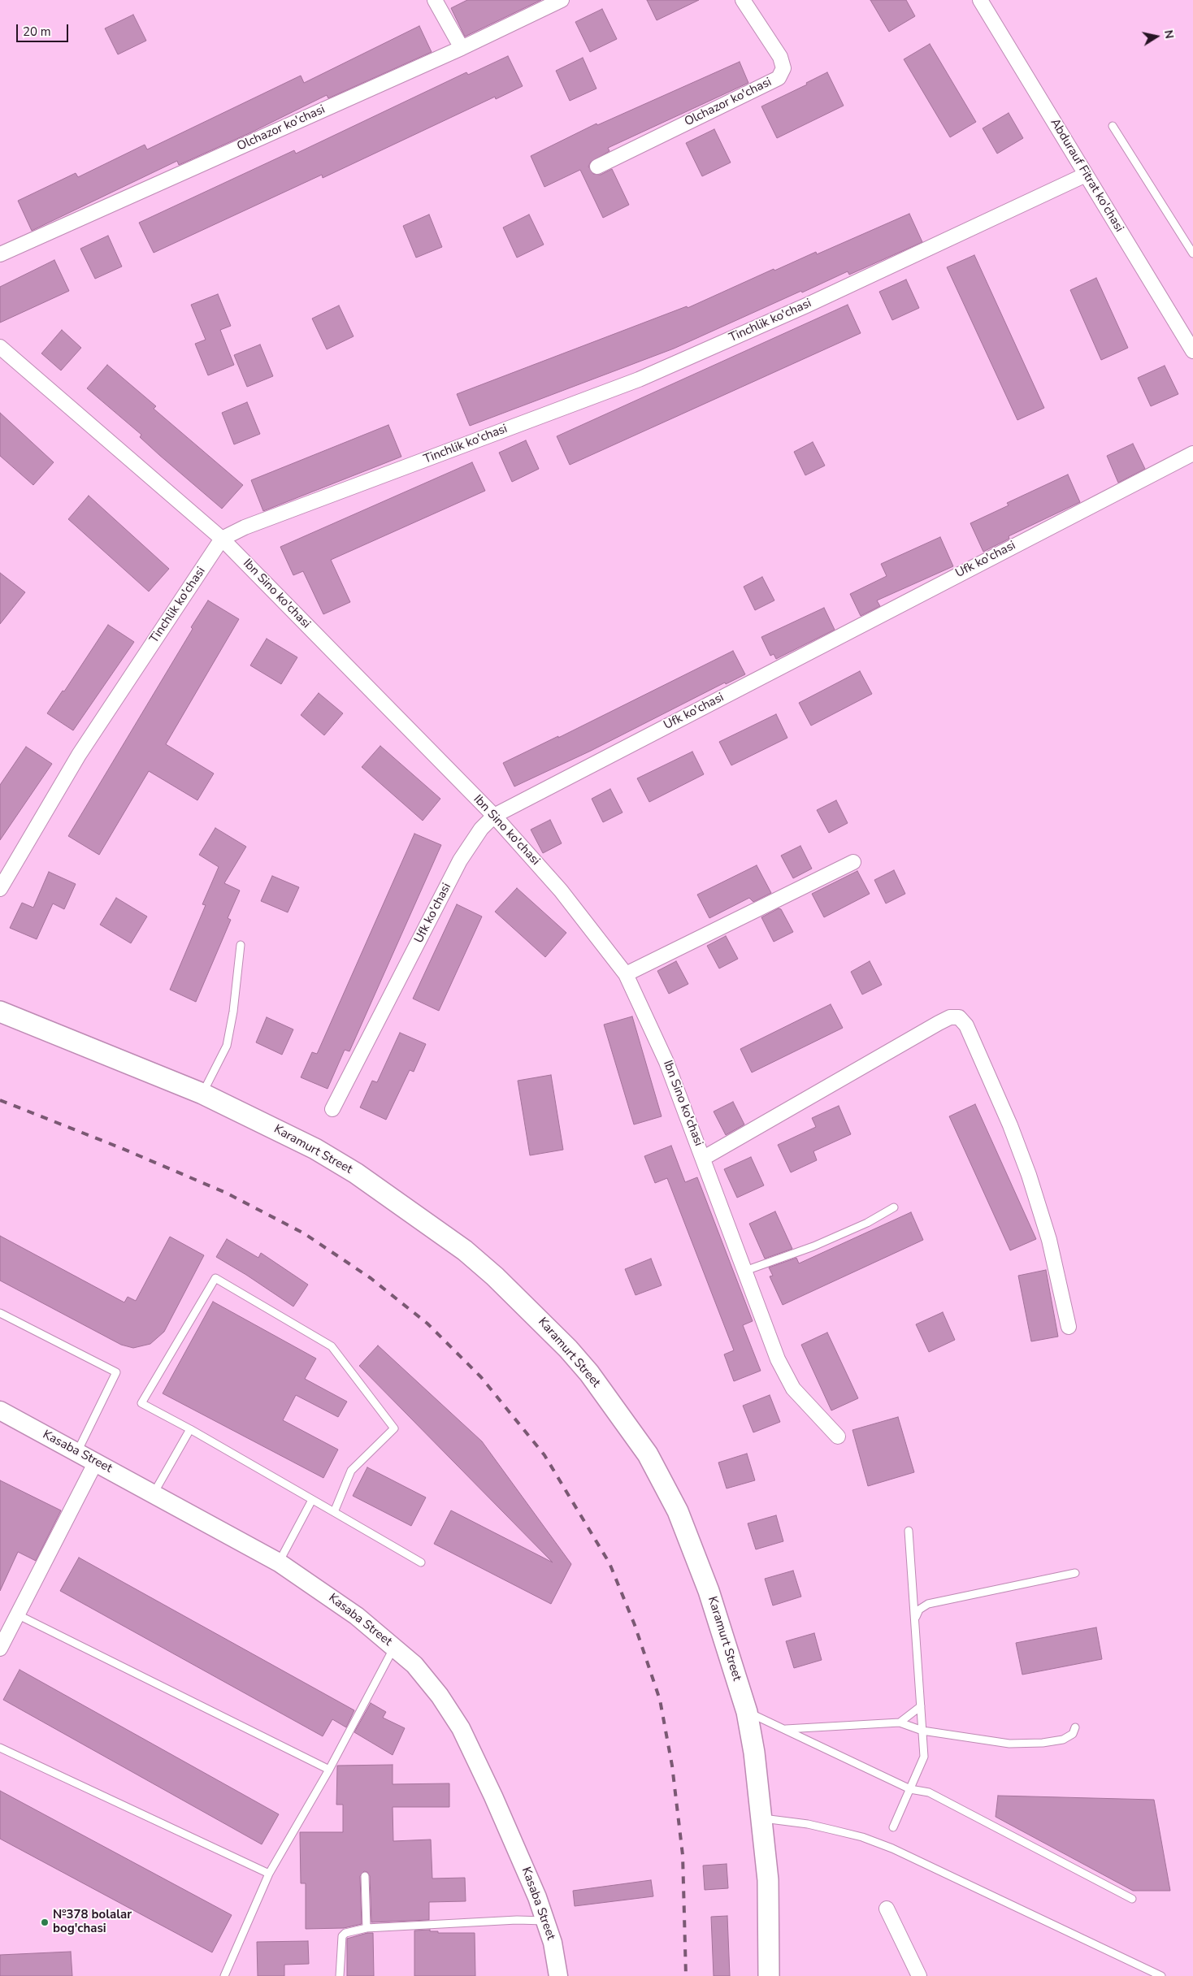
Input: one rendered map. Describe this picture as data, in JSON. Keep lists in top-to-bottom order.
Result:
{
  "streets": {
    "main road": ["Karamurt Street"],
    "street": [
      "Olchazor ko'chasi",
      "Abdurauf Fitrat ko'chasi",
      "Tinchlik ko'chasi",
      "Ufk ko'chasi",
      "Ibn Sino ko'chasi",
      "Kasaba Street"
    ]
  },
  "crossings": [
    ["Abdurauf Fitrat ko'chasi", "Tinchlik ko'chasi"],
    ["Tinchlik ko'chasi", "Ibn Sino ko'chasi"],
    ["Ufk ko'chasi", "Ibn Sino ko'chasi"]
  ],
  "places": ["№378 bolalar bog'chasi"],
  "scale_bar": "20 m",
  "north": "right"
}
